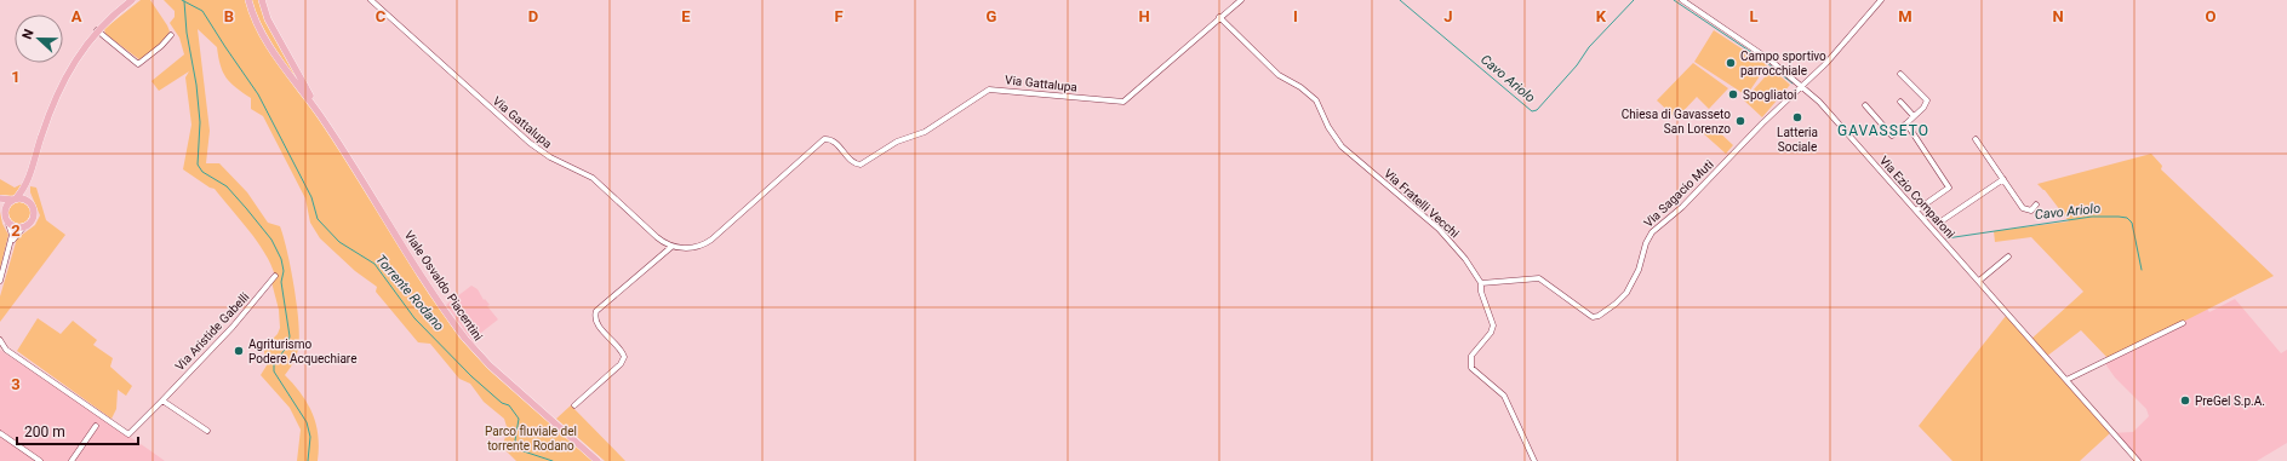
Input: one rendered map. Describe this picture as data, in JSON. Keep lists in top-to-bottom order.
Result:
{
  "streets": {
    "main road": ["Viale Osvaldo Piacentini"],
    "street": [
      "Via Gattalupa",
      "Via Sagacio Muti",
      "Via Ezio Comparoni",
      "Via Fratelli Vecchi",
      "Via Aristide Gabelli"
    ]
  },
  "crossings": [
    ["Via Gattalupa", "Via Fratelli Vecchi"],
    ["Via Sagacio Muti", "Via Ezio Comparoni"],
    ["Via Sagacio Muti", "Via Fratelli Vecchi"]
  ],
  "districts": ["GAVASSETO"],
  "water": ["Cavo Ariolo", "Torrente Rodano"],
  "parks": ["Parco fluviale del torrente Rodano"],
  "places": [
    "Campo sportivo parrocchiale",
    "Spogliatoi",
    "Latteria Sociale",
    "Chiesa di Gavasseto San Lorenzo",
    "Agriturismo Podere Acquechiare",
    "PreGel S.p.A."
  ],
  "scale_bar": "200 m",
  "north": "left",
  "grid": {
    "columns": [
      "A",
      "B",
      "C",
      "D",
      "E",
      "F",
      "G",
      "H",
      "I",
      "J",
      "K",
      "L",
      "M",
      "N",
      "O"
    ],
    "rows": ["1", "2", "3"]
  }
}
